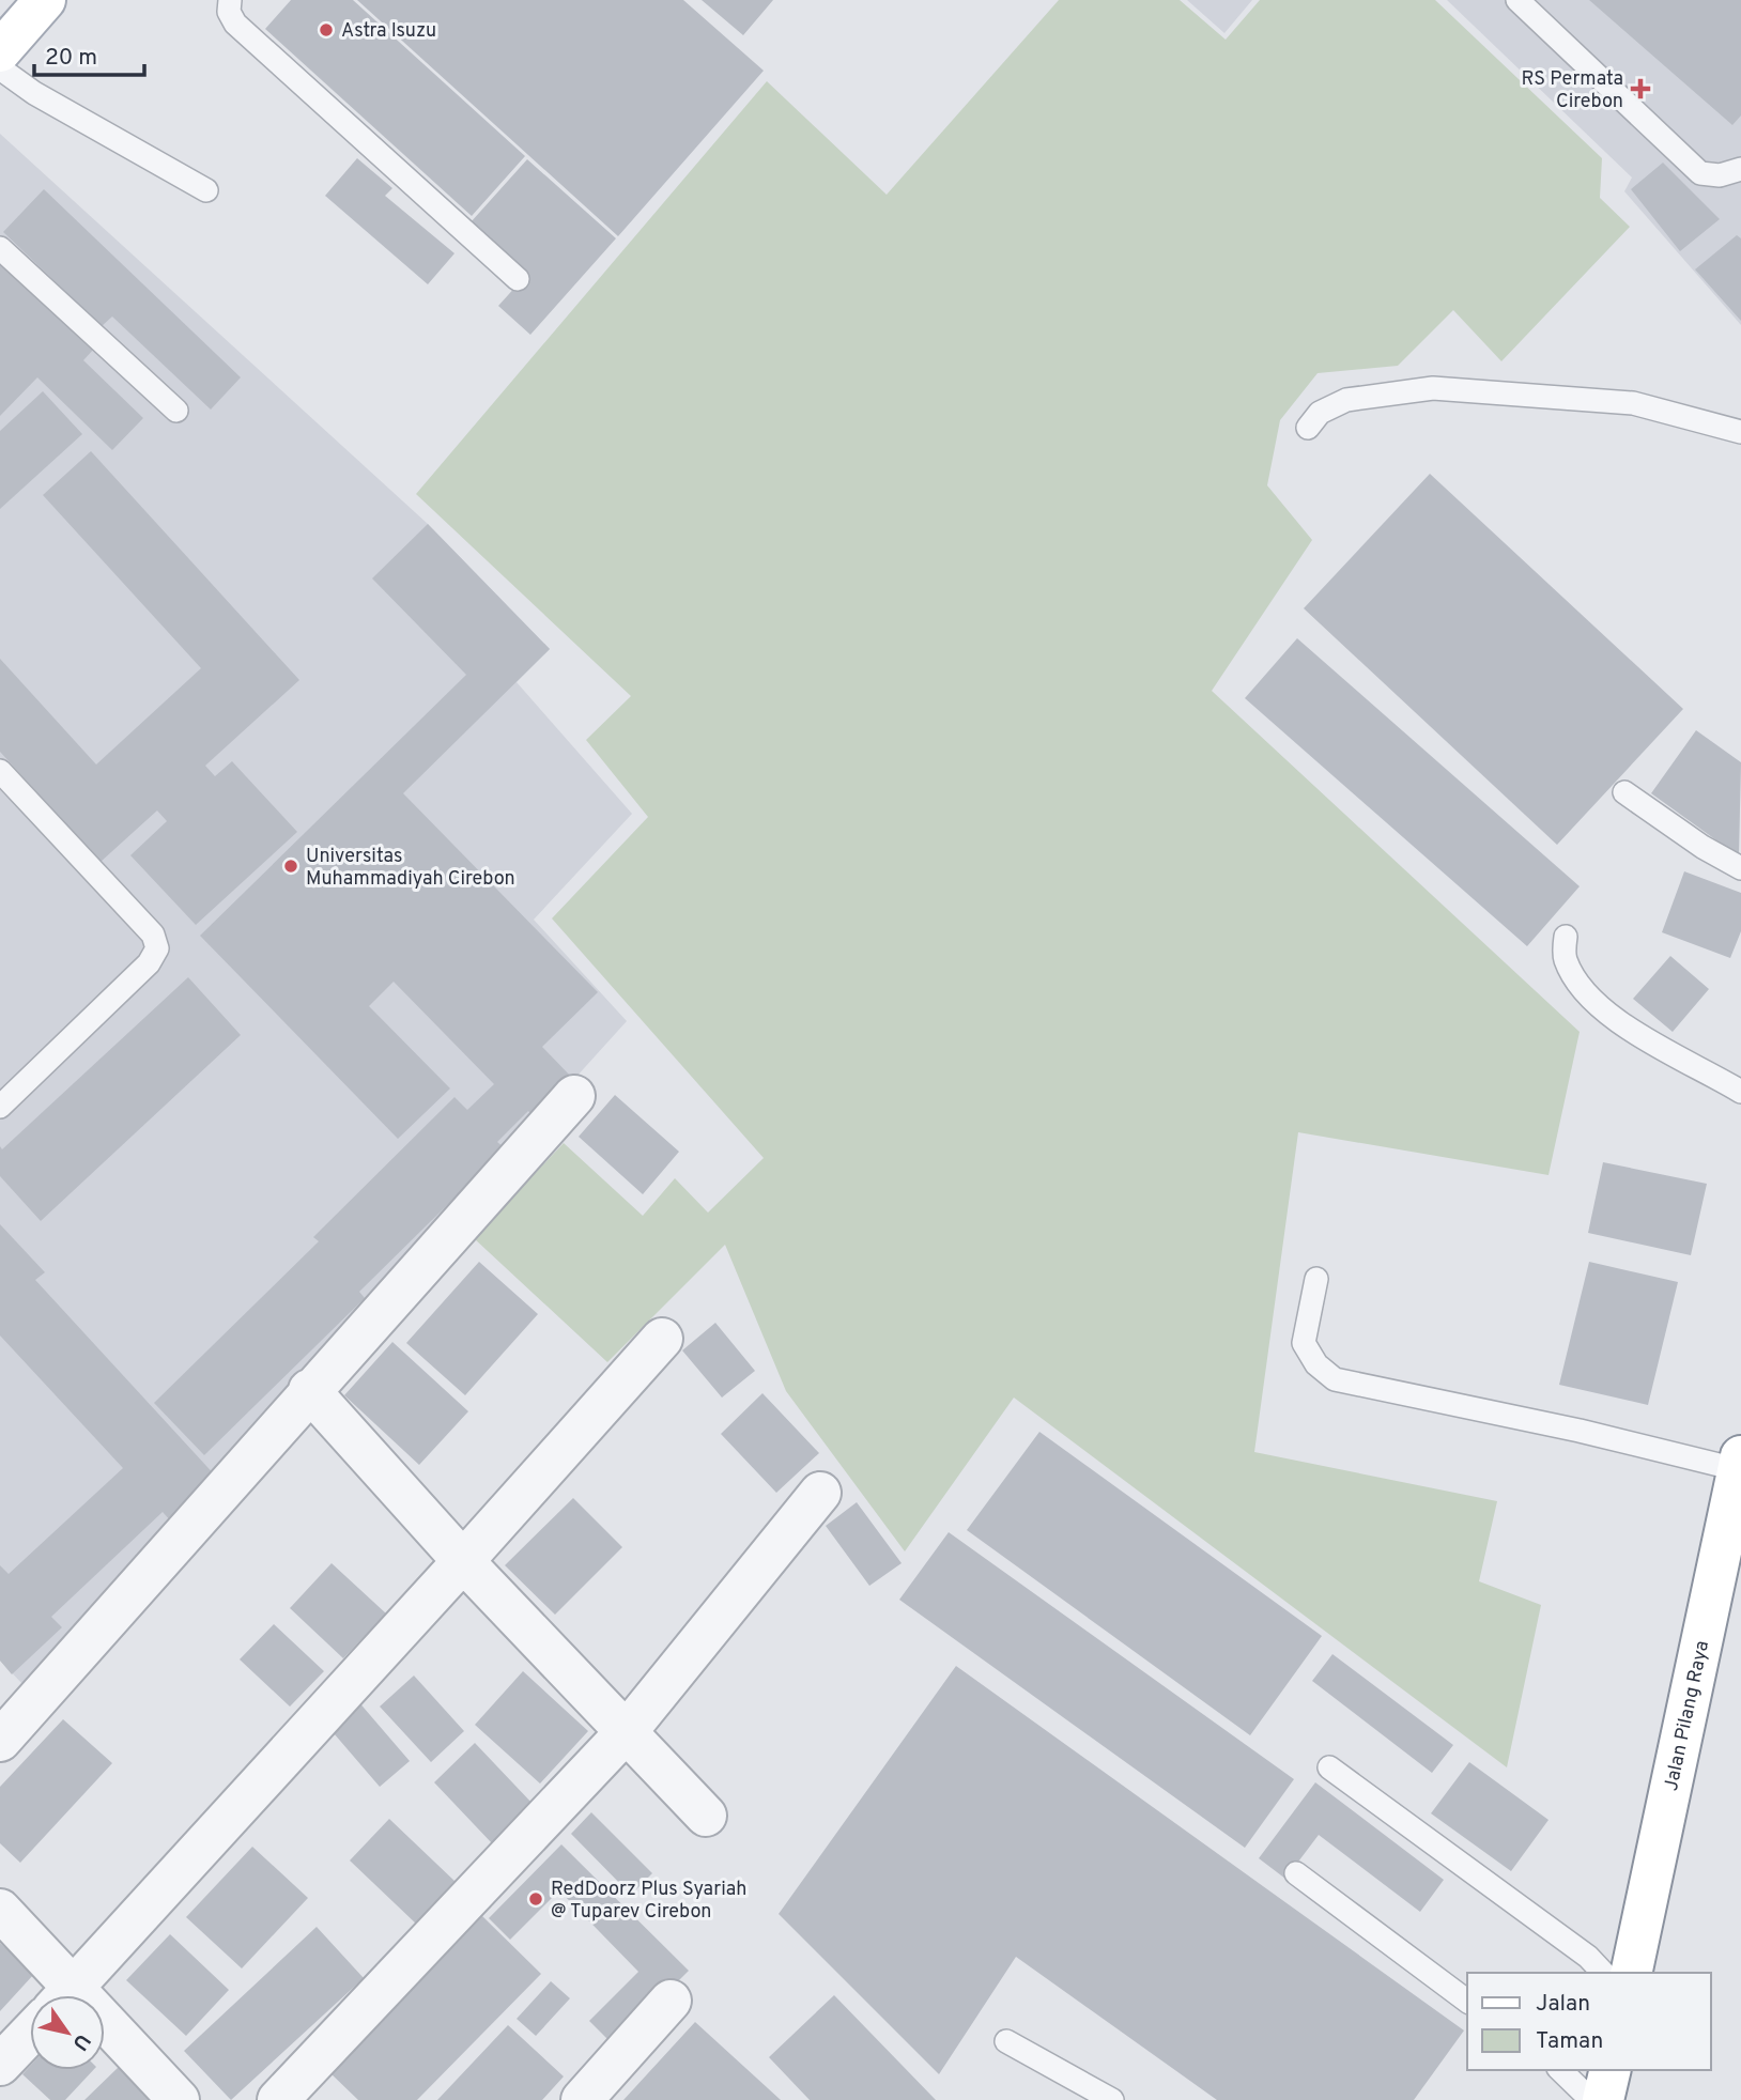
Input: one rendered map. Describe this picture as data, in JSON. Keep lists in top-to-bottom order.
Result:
{
  "streets": {
    "main road": ["Jalan Pilang Raya"]
  },
  "places": {
    "other": ["Astra Isuzu", "Universitas Muhammadiyah Cirebon", "RedDoorz Plus Syariah @ Tuparev Cirebon"],
    "health": ["RS Permata Cirebon"]
  },
  "legend": ["Jalan", "Taman"],
  "scale_bar": "20 m",
  "north": "bottom right"
}
